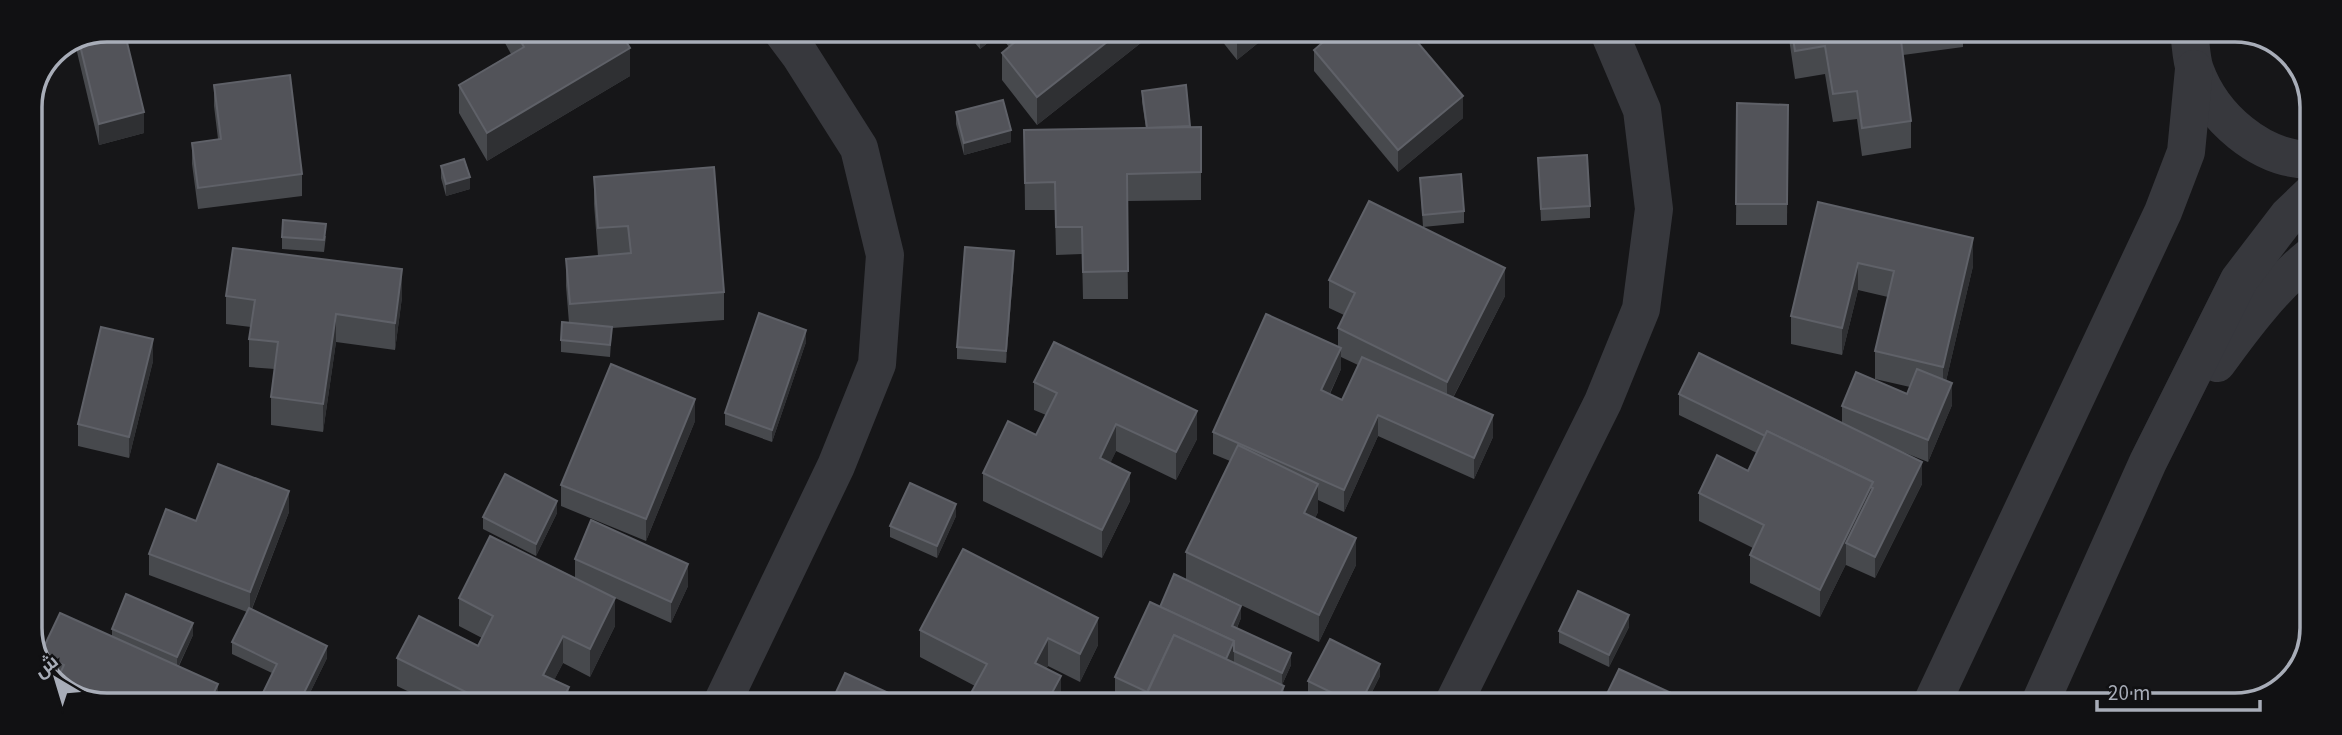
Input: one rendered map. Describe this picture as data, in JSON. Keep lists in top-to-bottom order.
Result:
{
  "scale_bar": "20 m",
  "north": "top left"
}
